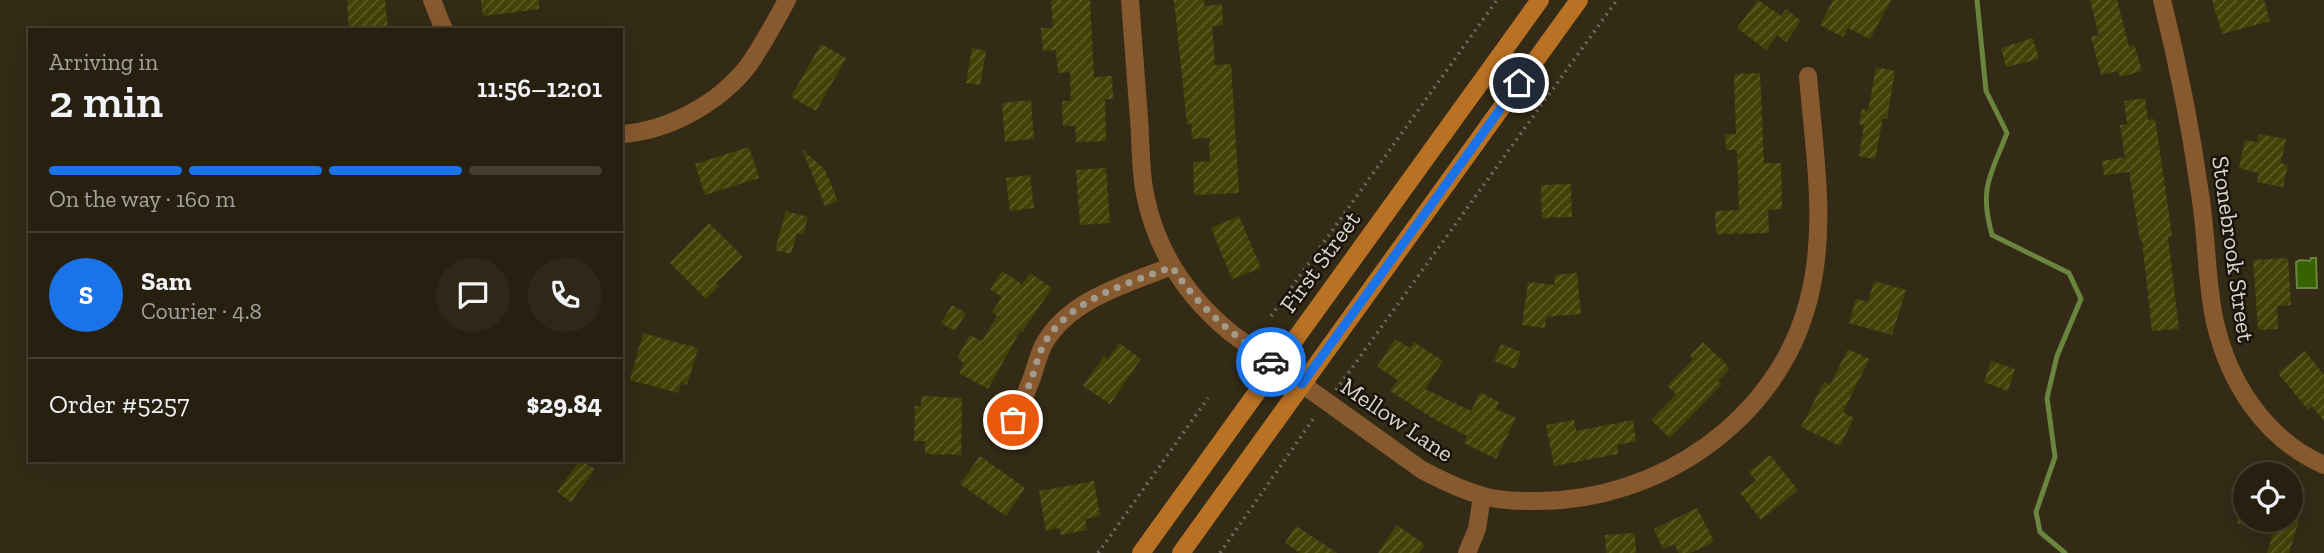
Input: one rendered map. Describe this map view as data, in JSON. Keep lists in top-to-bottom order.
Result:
{
  "streets": {
    "main road": ["First Street"],
    "street": ["Stonebrook Street", "Mellow Lane"]
  },
  "crossings": [
    ["First Street", "Mellow Lane"]
  ],
  "page": {
    "heading": ["2 min", "Arriving in", "11:56–12:01"],
    "panel": [
      "Sam",
      "Courier · 4.8",
      "Order #5257",
      "$29.84"
    ],
    "bar": "On the way · 160 m",
    "round": "S"
  }
}
